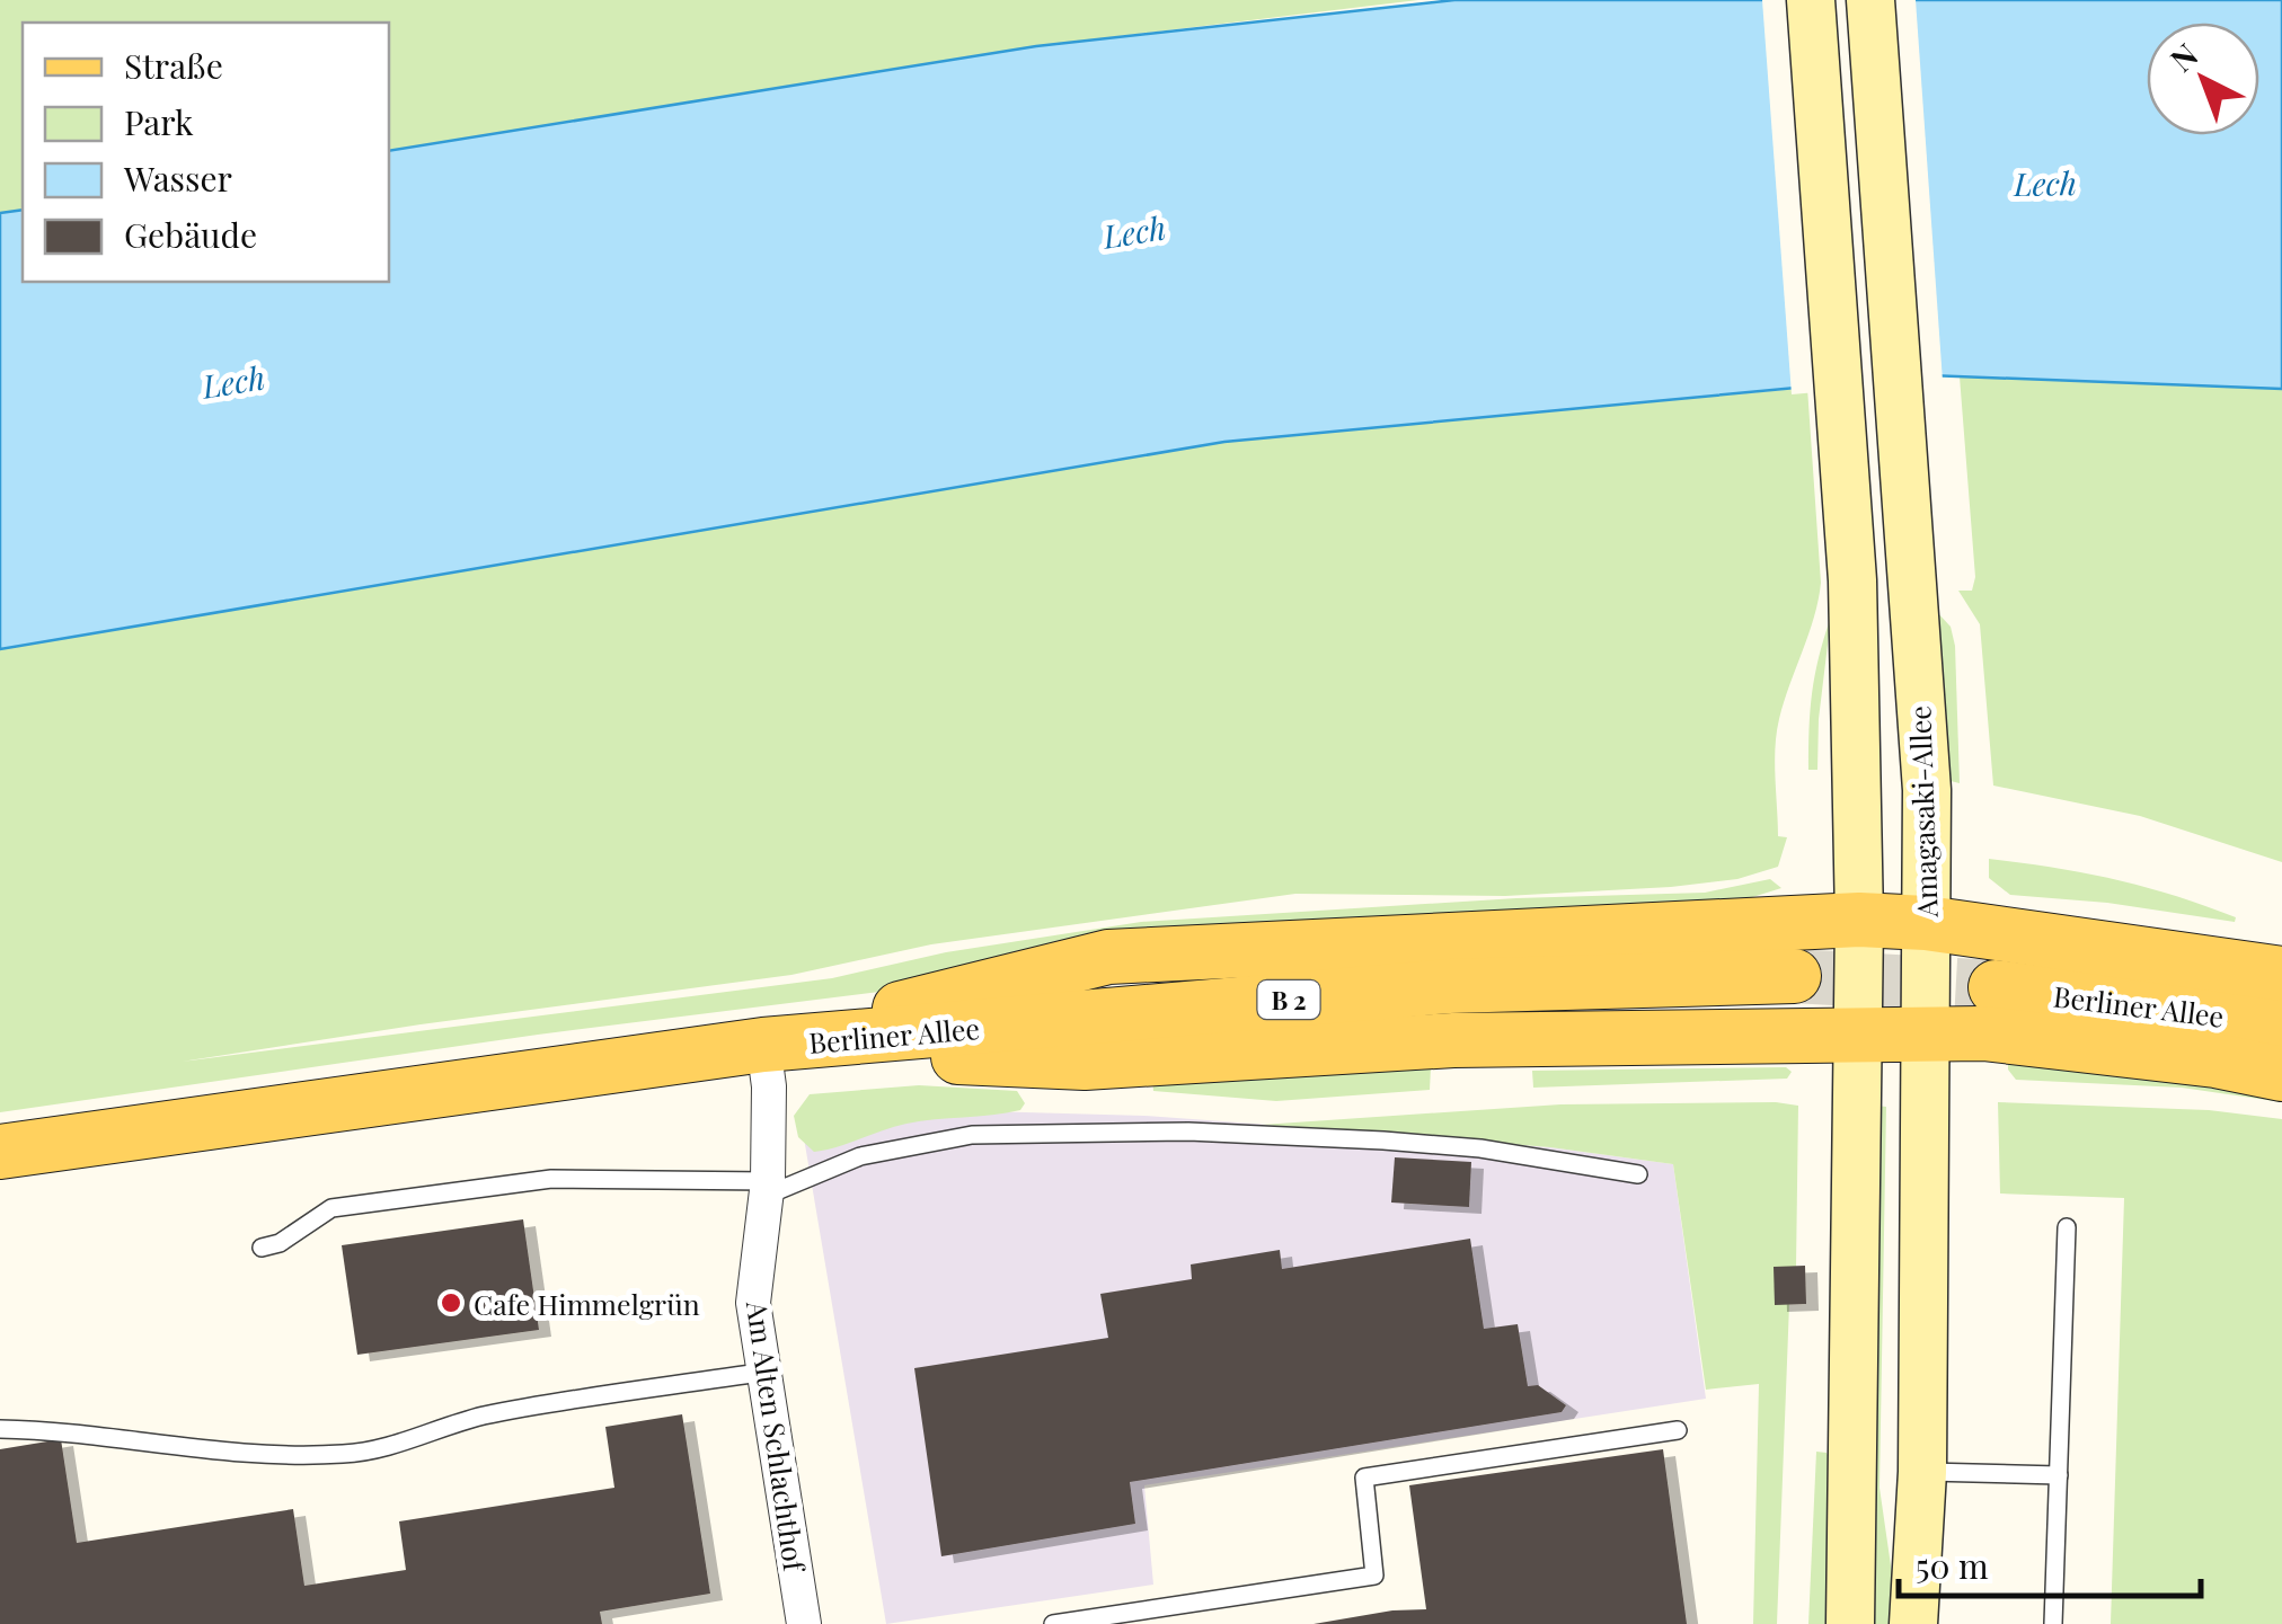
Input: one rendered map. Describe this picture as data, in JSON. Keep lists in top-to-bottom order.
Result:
{
  "streets": {
    "main road": ["Amagasaki-Allee", "B 2", "Berliner Allee"],
    "street": ["Am Alten Schlachthof"]
  },
  "crossings": [
    ["Berliner Allee", "Am Alten Schlachthof"]
  ],
  "water": ["Lech"],
  "places": ["Cafe Himmelgrün"],
  "legend": [
    "Straße",
    "Park",
    "Wasser",
    "Gebäude"
  ],
  "scale_bar": "50 m",
  "north": "top left"
}
